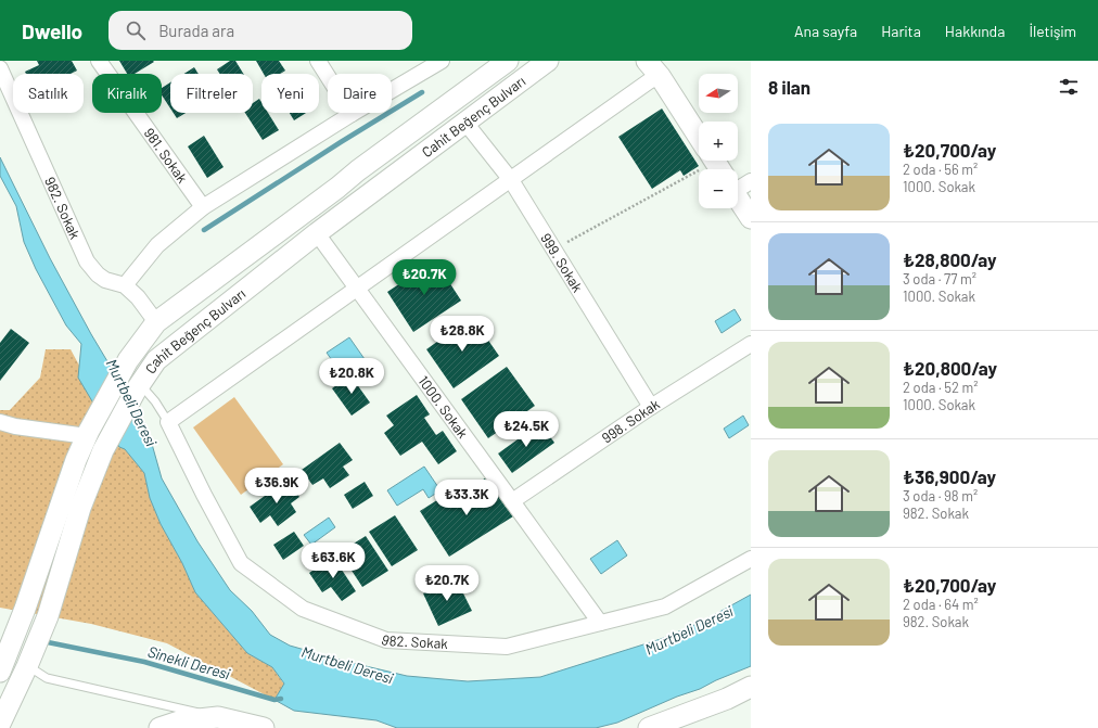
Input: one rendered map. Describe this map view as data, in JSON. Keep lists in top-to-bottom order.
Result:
{
  "streets": {
    "main road": ["Cahit Beğenç Bulvarı"],
    "street": [
      "981. Sokak",
      "982. Sokak",
      "999. Sokak",
      "1000. Sokak",
      "998. Sokak"
    ]
  },
  "crossings": [
    ["Cahit Beğenç Bulvarı", "982. Sokak"],
    ["Cahit Beğenç Bulvarı", "999. Sokak"],
    ["Cahit Beğenç Bulvarı", "1000. Sokak"],
    ["982. Sokak", "1000. Sokak"],
    ["999. Sokak", "998. Sokak"],
    ["1000. Sokak", "998. Sokak"]
  ],
  "water": ["Murtbeli Deresi", "Sinekli Deresi"],
  "north": "left",
  "page": {
    "header": "Dwello",
    "search": "Burada ara",
    "nav": [
      "Ana sayfa",
      "Harita",
      "Hakkında",
      "İletişim"
    ],
    "heading": "8 ilan",
    "map_buttons": ["+", "−"],
    "chip": [
      "Satılık",
      "Kiralık",
      "Filtreler",
      "Yeni",
      "Daire"
    ],
    "list": [
      {
        "name": "₺20,700/ay",
        "note": "2 oda · 56 m² · 1000. Sokak"
      },
      {
        "name": "₺28,800/ay",
        "note": "3 oda · 77 m² · 1000. Sokak"
      },
      {
        "name": "₺20,800/ay",
        "note": "2 oda · 52 m² · 1000. Sokak"
      },
      {
        "name": "₺36,900/ay",
        "note": "3 oda · 98 m² · 982. Sokak"
      },
      {
        "name": "₺20,700/ay",
        "note": "2 oda · 64 m² · 982. Sokak"
      }
    ],
    "price": [
      "₺20.7K",
      "₺28.8K",
      "₺20.8K",
      "₺24.5K",
      "₺36.9K",
      "₺33.3K",
      "₺63.6K",
      "₺20.7K"
    ]
  }
}
